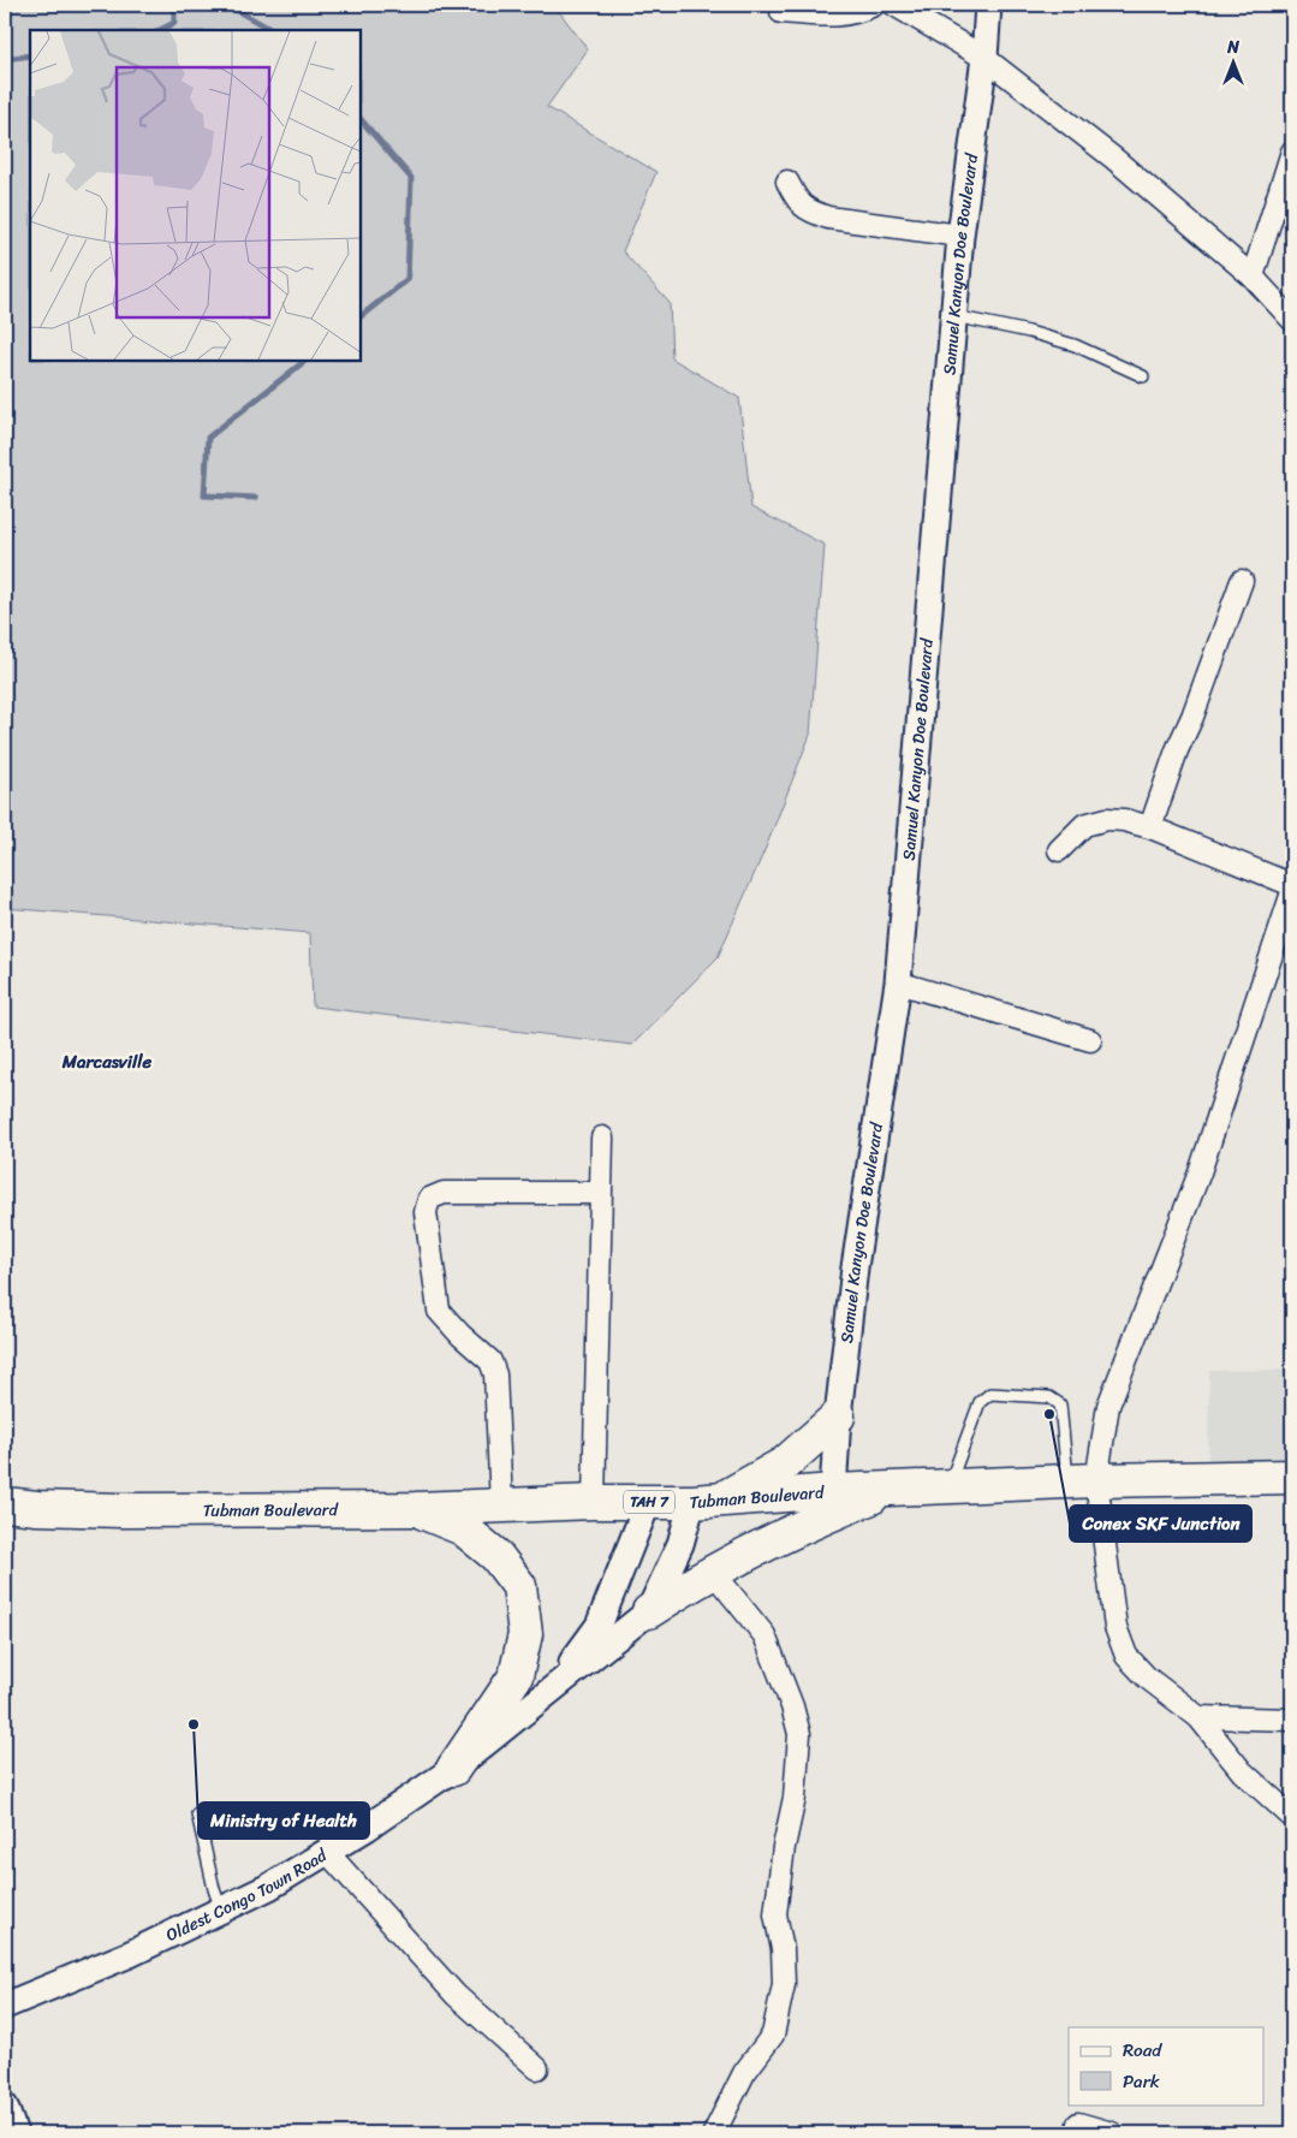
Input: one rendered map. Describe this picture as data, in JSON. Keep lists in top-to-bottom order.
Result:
{
  "streets": {
    "highway": ["Tubman Boulevard", "TAH 7"],
    "street": ["Samuel Kanyon Doe Boulevard", "Oldest Congo Town Road"]
  },
  "crossings": [
    ["Samuel Kanyon Doe Boulevard", "Tubman Boulevard"]
  ],
  "districts": ["Marcasville"],
  "places": ["Conex SKF Junction", "Ministry of Health"],
  "legend": ["Road", "Park"],
  "north": "top"
}
